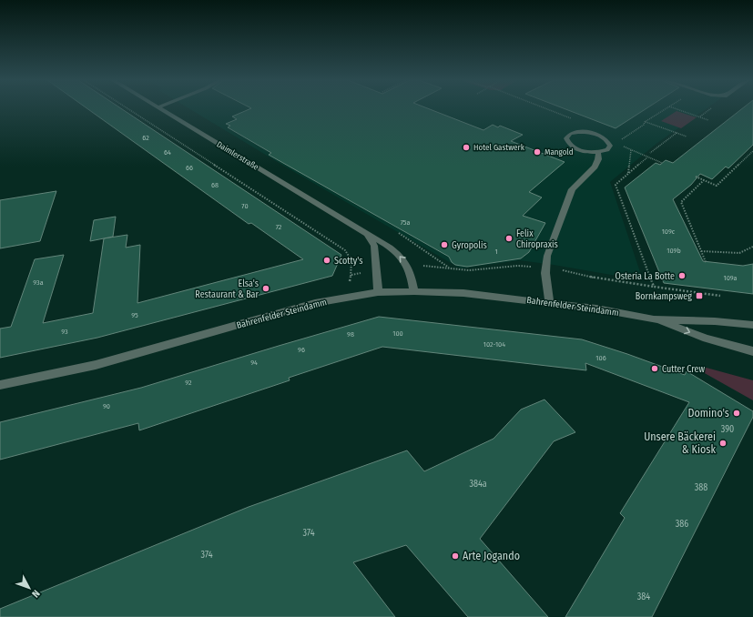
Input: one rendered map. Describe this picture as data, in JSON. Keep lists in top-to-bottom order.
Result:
{
  "streets": {
    "street": ["Daimlerstraße", "Bahrenfelder Steindamm"]
  },
  "crossings": [
    ["Daimlerstraße", "Bahrenfelder Steindamm"]
  ],
  "places": {
    "other": [
      "Hotel Gastwerk",
      "Mangold",
      "Felix Chiropraxis",
      "Gyropolis",
      "Scotty's",
      "Osteria La Botte",
      "Elsa's Restaurant & Bar",
      "Cutter Crew",
      "Domino's",
      "Unsere Bäckerei & Kiosk",
      "Arte Jogando"
    ],
    "transit": ["Bornkampsweg"]
  },
  "house_numbers": [
    "62",
    "64",
    "66",
    "68",
    "70",
    "75a",
    "72",
    "109c",
    "109b",
    "1",
    "109a",
    "93a",
    "95",
    "93",
    "100",
    "98",
    "102-104",
    "96",
    "106",
    "94",
    "92",
    "90",
    "390",
    "384a",
    "388",
    "386",
    "374",
    "374",
    "384"
  ],
  "north": "bottom right"
}
